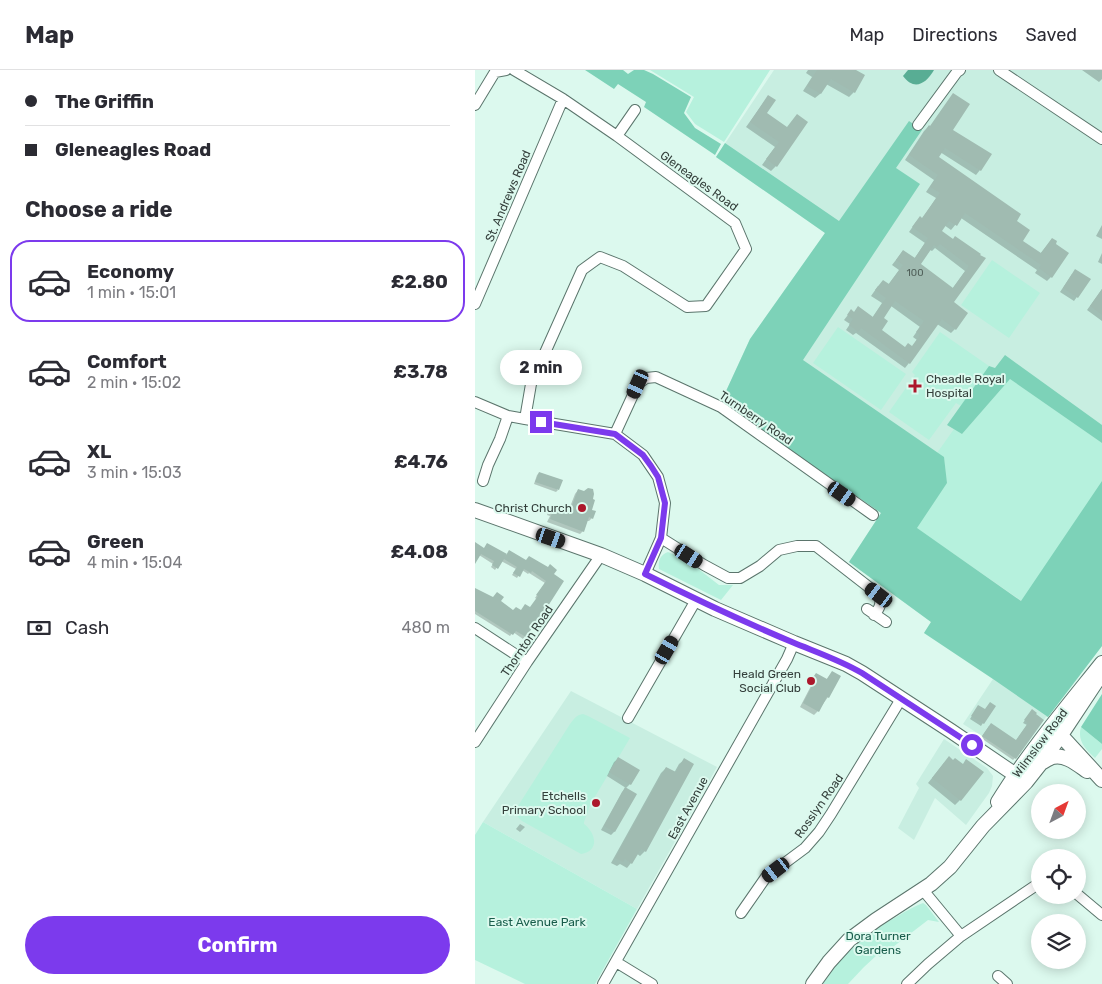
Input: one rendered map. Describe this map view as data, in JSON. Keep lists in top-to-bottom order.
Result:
{
  "streets": {
    "street": [
      "Gleneagles Road",
      "St. Andrews Road",
      "Turnberry Road",
      "Thornton Road",
      "Wilmslow Road",
      "Rosslyn Road",
      "East Avenue"
    ]
  },
  "crossings": [
    ["Gleneagles Road", "St. Andrews Road"]
  ],
  "parks": ["East Avenue Park", "Dora Turner Gardens"],
  "places": {
    "health": ["Cheadle Royal Hospital"],
    "other": ["Christ Church", "Heald Green Social Club", "Etchells Primary School"]
  },
  "house_numbers": ["100"],
  "north": "top right",
  "page": {
    "header": "Map",
    "nav": ["Map", "Directions", "Saved"],
    "banner": ["The Griffin", "Gleneagles Road"],
    "heading": "Choose a ride",
    "list": [
      {
        "name": "Economy",
        "note": "1 min · 15:01",
        "value": "£2.80"
      },
      {
        "name": "Comfort",
        "note": "2 min · 15:02",
        "value": "£3.78"
      },
      {
        "name": "XL",
        "note": "3 min · 15:03",
        "value": "£4.76"
      },
      {
        "name": "Green",
        "note": "4 min · 15:04",
        "value": "£4.08"
      }
    ],
    "bubble": "2 min",
    "pay": ["Cash", "480 m"],
    "buttons": "Confirm"
  }
}
